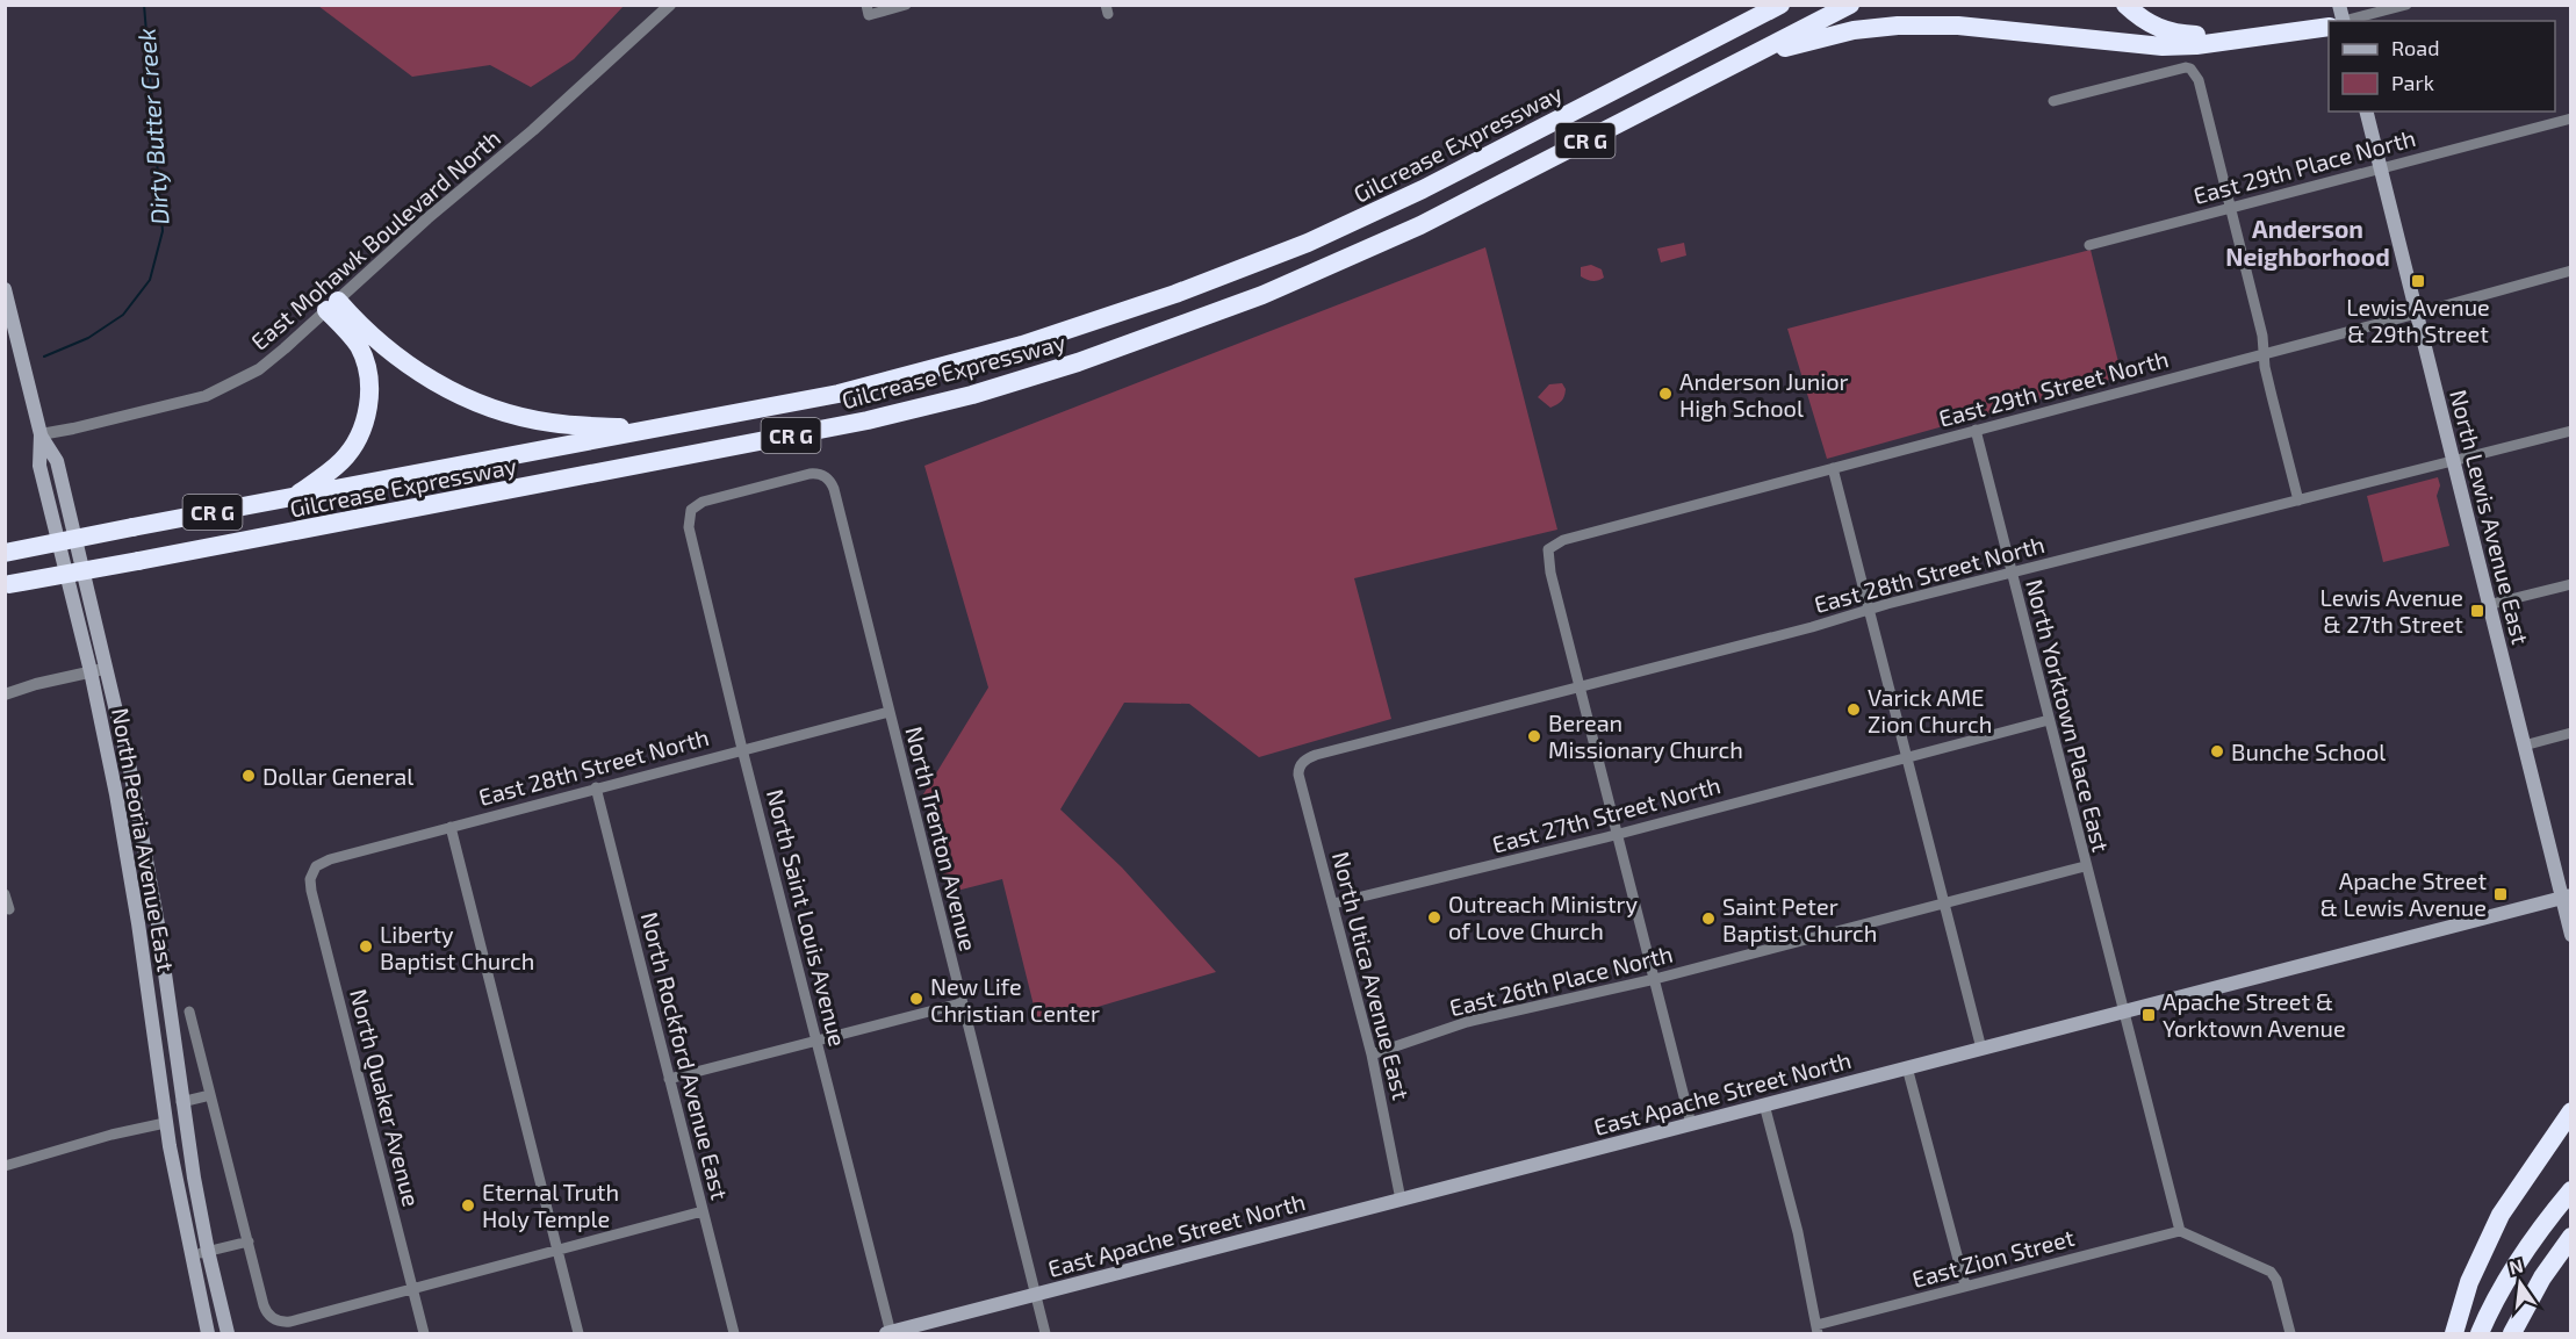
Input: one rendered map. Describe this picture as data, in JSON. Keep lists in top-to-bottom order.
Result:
{
  "streets": {
    "highway": ["CR G", "Gilcrease Expressway"],
    "main road": ["North Lewis Avenue East", "North Peoria Avenue East", "East Apache Street North"],
    "street": [
      "East 29th Place North",
      "East Mohawk Boulevard North",
      "East 29th Street North",
      "East 28th Street North",
      "North Yorktown Place East",
      "East 27th Street North",
      "North Trenton Avenue",
      "North Saint Louis Avenue",
      "North Utica Avenue East",
      "East 26th Place North",
      "North Rockford Avenue East",
      "North Quaker Avenue",
      "East Zion Street"
    ]
  },
  "crossings": [
    ["East 29th Place North", "North Lewis Avenue East"],
    ["East Mohawk Boulevard North", "North Peoria Avenue East"],
    ["East 29th Street North", "North Lewis Avenue East"],
    ["East 29th Street North", "East 28th Street North"],
    ["East 29th Street North", "North Yorktown Place East"],
    ["North Lewis Avenue East", "East 28th Street North"],
    ["North Lewis Avenue East", "East Apache Street North"],
    ["East 28th Street North", "North Yorktown Place East"],
    ["East 28th Street North", "North Trenton Avenue"],
    ["East 28th Street North", "North Saint Louis Avenue"],
    ["East 28th Street North", "North Utica Avenue East"],
    ["East 28th Street North", "North Rockford Avenue East"],
    ["East 28th Street North", "North Quaker Avenue"],
    ["North Yorktown Place East", "East 27th Street North"],
    ["North Yorktown Place East", "East 26th Place North"],
    ["North Yorktown Place East", "East Apache Street North"],
    ["North Yorktown Place East", "East Zion Street"],
    ["East 27th Street North", "North Utica Avenue East"],
    ["North Trenton Avenue", "North Saint Louis Avenue"],
    ["North Trenton Avenue", "East Apache Street North"],
    ["North Saint Louis Avenue", "East Apache Street North"],
    ["North Utica Avenue East", "East 26th Place North"],
    ["North Utica Avenue East", "East Apache Street North"]
  ],
  "districts": ["Anderson Neighborhood"],
  "water": ["Dirty Butter Creek"],
  "places": {
    "transit": [
      "Lewis Avenue & 29th Street",
      "Lewis Avenue & 27th Street",
      "Apache Street & Lewis Avenue",
      "Apache Street & Yorktown Avenue"
    ],
    "other": [
      "Anderson Junior High School",
      "Varick AME Zion Church",
      "Berean Missionary Church",
      "Bunche School",
      "Dollar General",
      "Outreach Ministry of Love Church",
      "Saint Peter Baptist Church",
      "Liberty Baptist Church",
      "New Life Christian Center",
      "Eternal Truth Holy Temple"
    ]
  },
  "legend": ["Road", "Park"],
  "north": "top"
}
